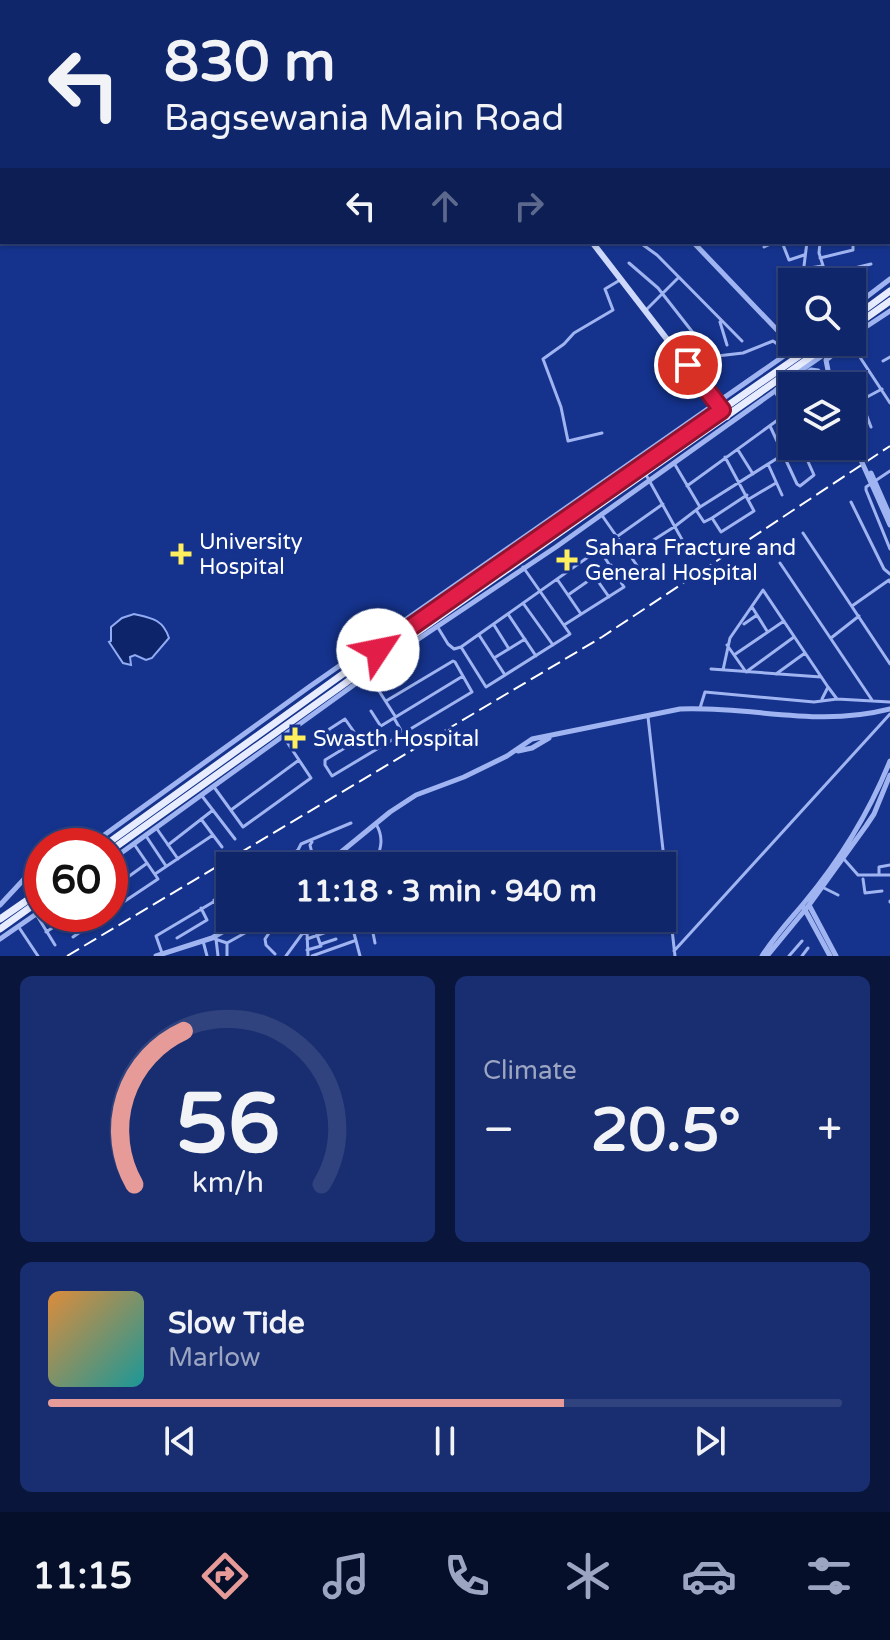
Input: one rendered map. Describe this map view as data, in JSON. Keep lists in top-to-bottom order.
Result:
{
  "places": {
    "health": ["University Hospital", "Sahara Fracture and General Hospital", "Swasth Hospital"]
  },
  "page": {
    "turn": ["830 m", "Bagsewania Main Road"],
    "limit": "60",
    "trip": "11:18 · 3 min · 940 m",
    "tile": "Climate",
    "heat": ["−", "20.5°", "+"],
    "song": ["Slow Tide", "Marlow"],
    "tabs": "11:15",
    "gauge": ["56", "km/h"]
  }
}
